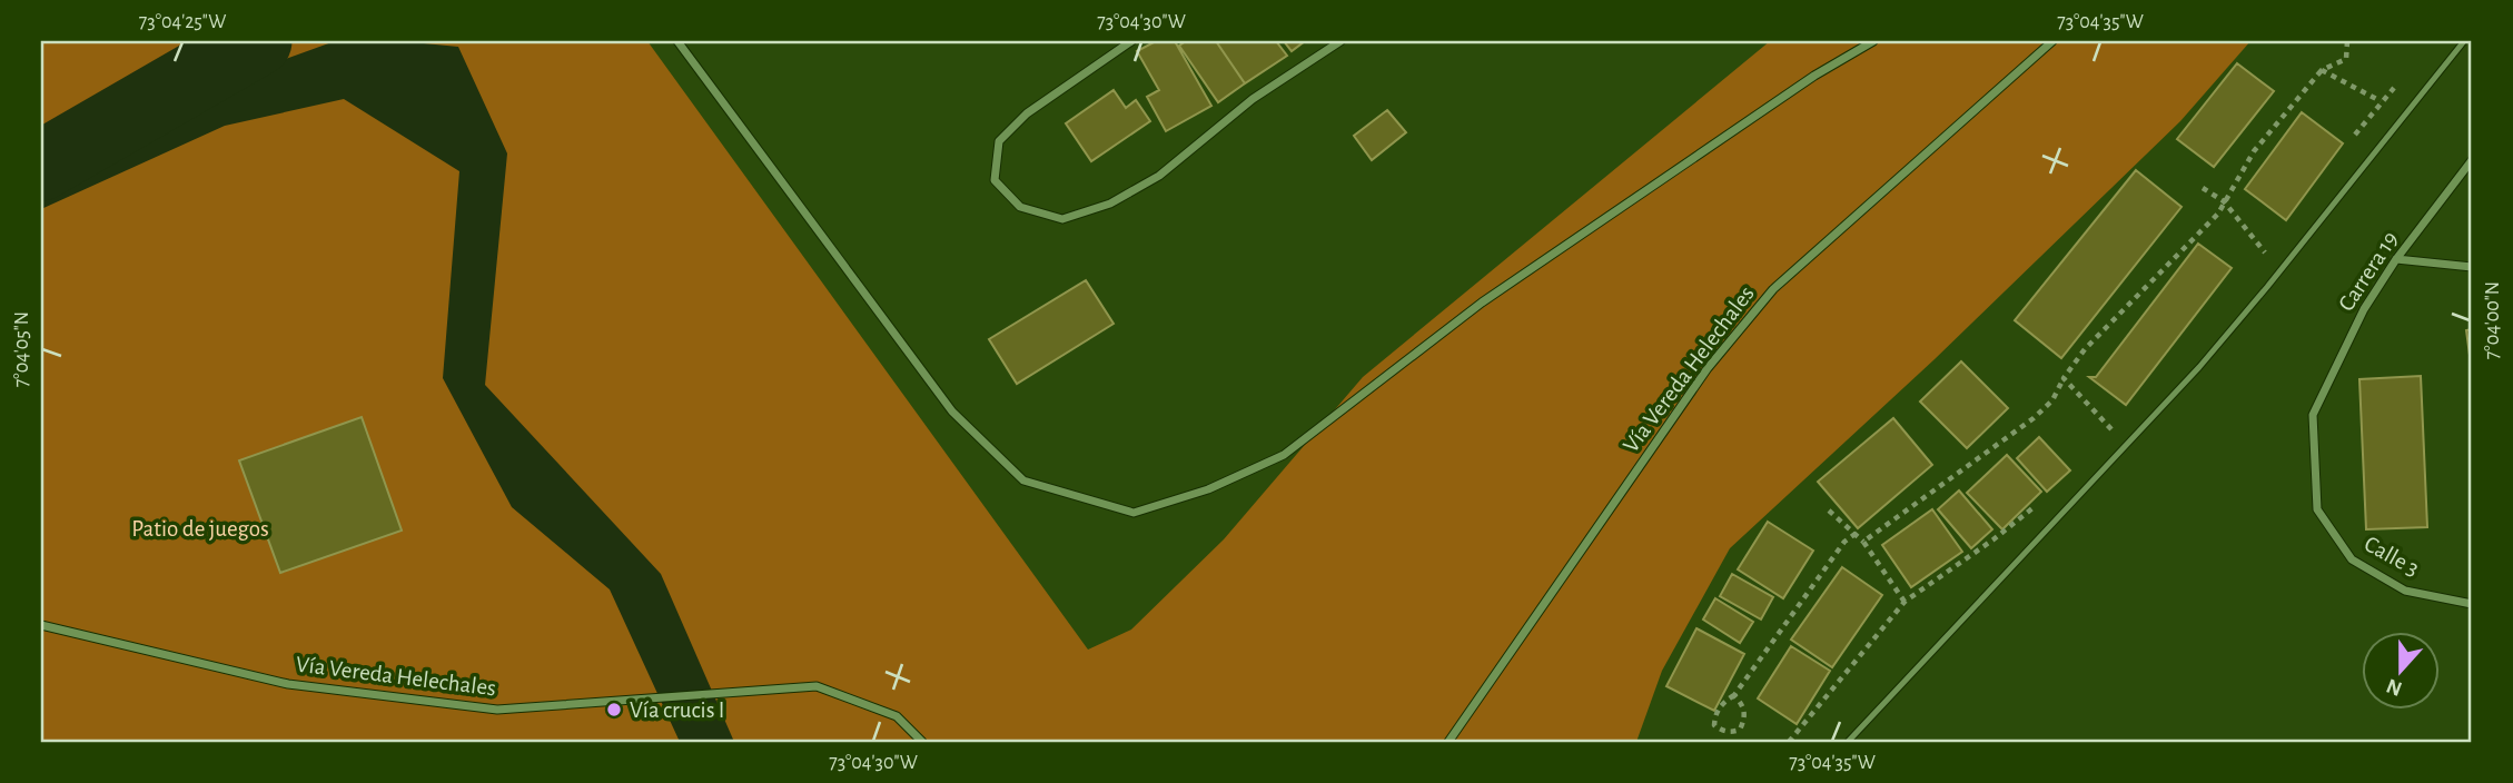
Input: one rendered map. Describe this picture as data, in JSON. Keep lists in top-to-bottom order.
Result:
{
  "streets": {
    "street": ["Carrera 19", "Vía Vereda Helechales", "Calle 3"]
  },
  "crossings": [
    ["Carrera 19", "Calle 3"]
  ],
  "parks": ["Patio de juegos"],
  "places": ["Vía crucis I"],
  "north": "bottom",
  "coordinates": [
    "73°04'25\"W",
    "73°04'30\"W",
    "73°04'35\"W",
    "7°04'00\"N",
    "7°04'05\"N"
  ]
}
